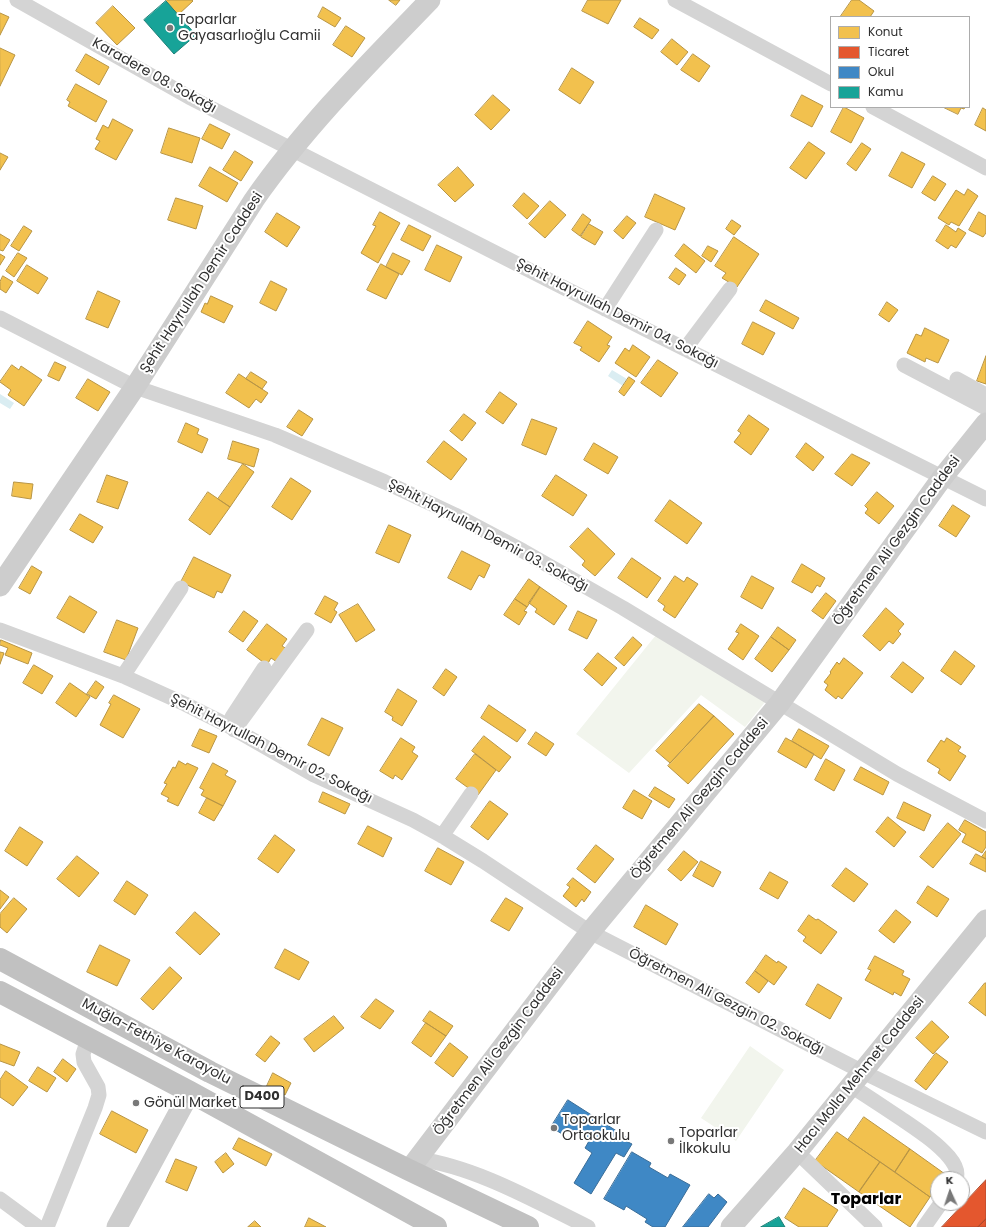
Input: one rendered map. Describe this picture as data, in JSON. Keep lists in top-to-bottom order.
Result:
{
  "streets": {
    "highway": ["Muğla-Fethiye Karayolu", "D400"],
    "street": [
      "Karadere 08. Sokağı",
      "Şehit Hayrullah Demir Caddesi",
      "Şehit Hayrullah Demir 04. Sokağı",
      "Şehit Hayrullah Demir 03. Sokağı",
      "Öğretmen Ali Gezgin Caddesi",
      "Şehit Hayrullah Demir 02. Sokağı",
      "Öğretmen Ali Gezgin 02. Sokağı",
      "Hacı Molla Mehmet Caddesi"
    ]
  },
  "crossings": [
    ["Karadere 08. Sokağı", "Şehit Hayrullah Demir Caddesi"],
    ["Karadere 08. Sokağı", "Şehit Hayrullah Demir 04. Sokağı"],
    ["Şehit Hayrullah Demir Caddesi", "Şehit Hayrullah Demir 04. Sokağı"],
    ["Şehit Hayrullah Demir Caddesi", "Şehit Hayrullah Demir 03. Sokağı"],
    ["Şehit Hayrullah Demir 04. Sokağı", "Öğretmen Ali Gezgin Caddesi"],
    ["Şehit Hayrullah Demir 03. Sokağı", "Öğretmen Ali Gezgin Caddesi"],
    ["Öğretmen Ali Gezgin Caddesi", "Şehit Hayrullah Demir 02. Sokağı"],
    ["Öğretmen Ali Gezgin Caddesi", "Öğretmen Ali Gezgin 02. Sokağı"],
    ["Öğretmen Ali Gezgin Caddesi", "Muğla-Fethiye Karayolu"],
    ["Şehit Hayrullah Demir 02. Sokağı", "Öğretmen Ali Gezgin 02. Sokağı"],
    ["Öğretmen Ali Gezgin 02. Sokağı", "Hacı Molla Mehmet Caddesi"]
  ],
  "districts": ["Toparlar"],
  "places": [
    "Toparlar Gayasarlıoğlu Camii",
    "Gönül Market",
    "Toparlar Ortaokulu",
    "Toparlar İlkokulu"
  ],
  "legend": [
    "Konut",
    "Ticaret",
    "Okul",
    "Kamu"
  ],
  "north": "top"
}
